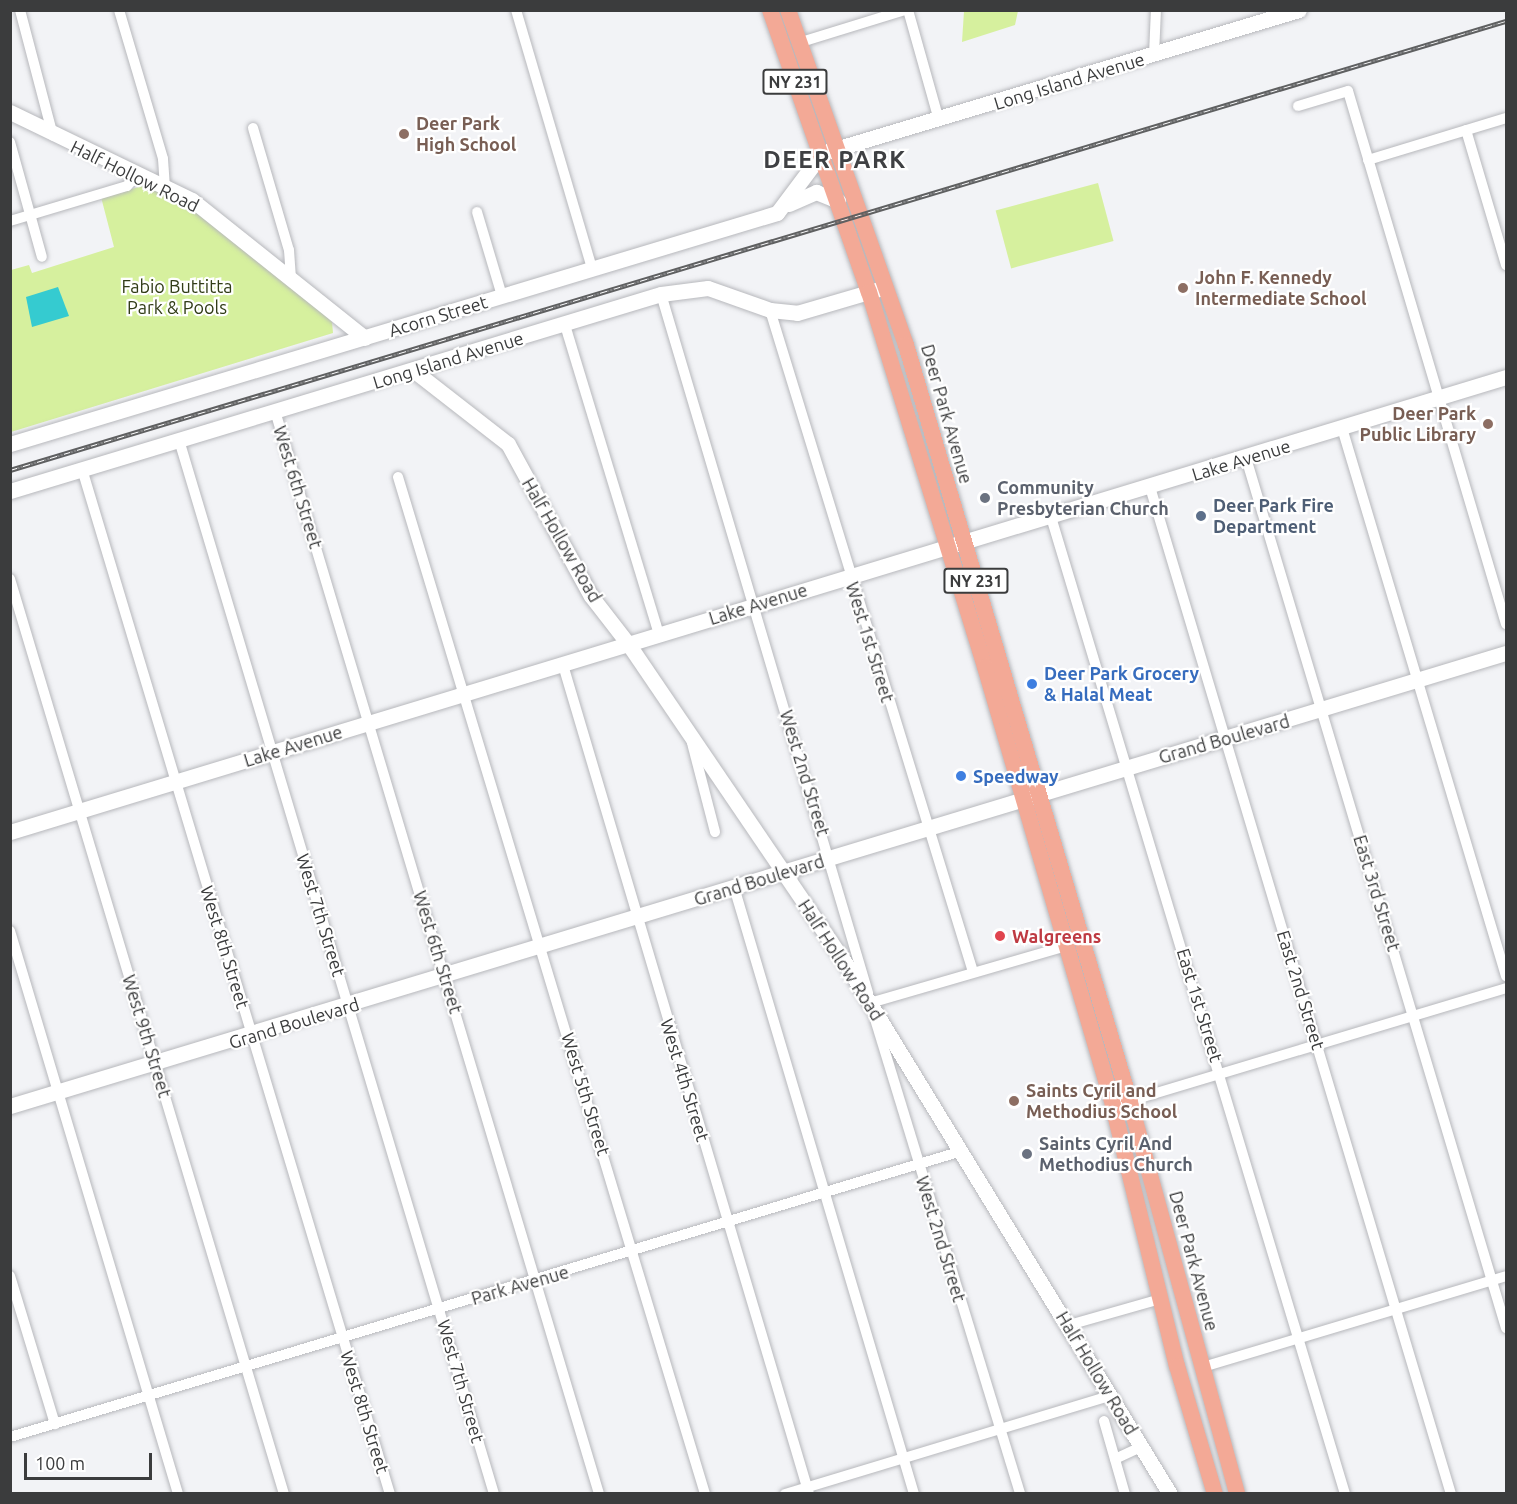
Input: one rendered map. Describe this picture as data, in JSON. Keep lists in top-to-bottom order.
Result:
{
  "streets": {
    "main road": ["NY 231", "Deer Park Avenue"],
    "street": [
      "Long Island Avenue",
      "Half Hollow Road",
      "Acorn Street",
      "Lake Avenue",
      "West 6th Street",
      "West 1st Street",
      "Grand Boulevard",
      "West 2nd Street",
      "East 3rd Street",
      "West 7th Street",
      "West 8th Street",
      "East 2nd Street",
      "East 1st Street",
      "West 9th Street",
      "West 4th Street",
      "West 5th Street",
      "Park Avenue"
    ]
  },
  "crossings": [
    ["Long Island Avenue", "Half Hollow Road"],
    ["Long Island Avenue", "Deer Park Avenue"],
    ["Long Island Avenue", "West 6th Street"],
    ["Long Island Avenue", "West 1st Street"],
    ["Long Island Avenue", "West 2nd Street"],
    ["Long Island Avenue", "West 7th Street"],
    ["Long Island Avenue", "West 8th Street"],
    ["Half Hollow Road", "Acorn Street"],
    ["Half Hollow Road", "Lake Avenue"],
    ["Half Hollow Road", "Grand Boulevard"],
    ["Half Hollow Road", "West 2nd Street"],
    ["Half Hollow Road", "Park Avenue"],
    ["Acorn Street", "Deer Park Avenue"],
    ["Deer Park Avenue", "Lake Avenue"],
    ["Deer Park Avenue", "Grand Boulevard"],
    ["Lake Avenue", "West 6th Street"],
    ["Lake Avenue", "West 1st Street"],
    ["Lake Avenue", "West 2nd Street"],
    ["Lake Avenue", "East 3rd Street"],
    ["Lake Avenue", "West 7th Street"],
    ["Lake Avenue", "West 8th Street"],
    ["Lake Avenue", "East 2nd Street"],
    ["Lake Avenue", "East 1st Street"],
    ["Lake Avenue", "West 9th Street"],
    ["Lake Avenue", "West 4th Street"],
    ["Lake Avenue", "West 5th Street"],
    ["West 6th Street", "Grand Boulevard"],
    ["West 6th Street", "Park Avenue"],
    ["West 1st Street", "Grand Boulevard"],
    ["Grand Boulevard", "West 2nd Street"],
    ["Grand Boulevard", "East 3rd Street"],
    ["Grand Boulevard", "West 7th Street"],
    ["Grand Boulevard", "West 8th Street"],
    ["Grand Boulevard", "East 2nd Street"],
    ["Grand Boulevard", "East 1st Street"],
    ["Grand Boulevard", "West 9th Street"],
    ["Grand Boulevard", "West 4th Street"],
    ["Grand Boulevard", "West 5th Street"],
    ["West 2nd Street", "Park Avenue"],
    ["West 7th Street", "Park Avenue"],
    ["West 8th Street", "Park Avenue"],
    ["West 9th Street", "Park Avenue"],
    ["West 4th Street", "Park Avenue"],
    ["West 5th Street", "Park Avenue"]
  ],
  "districts": ["DEER PARK"],
  "parks": ["Fabio Buttitta Park & Pools"],
  "places": [
    "Deer Park High School",
    "John F. Kennedy Intermediate School",
    "Deer Park Public Library",
    "Community Presbyterian Church",
    "Deer Park Fire Department",
    "Deer Park Grocery & Halal Meat",
    "Speedway",
    "Walgreens",
    "Saints Cyril and Methodius School",
    "Saints Cyril And Methodius Church"
  ],
  "scale_bar": "100 m"
}
